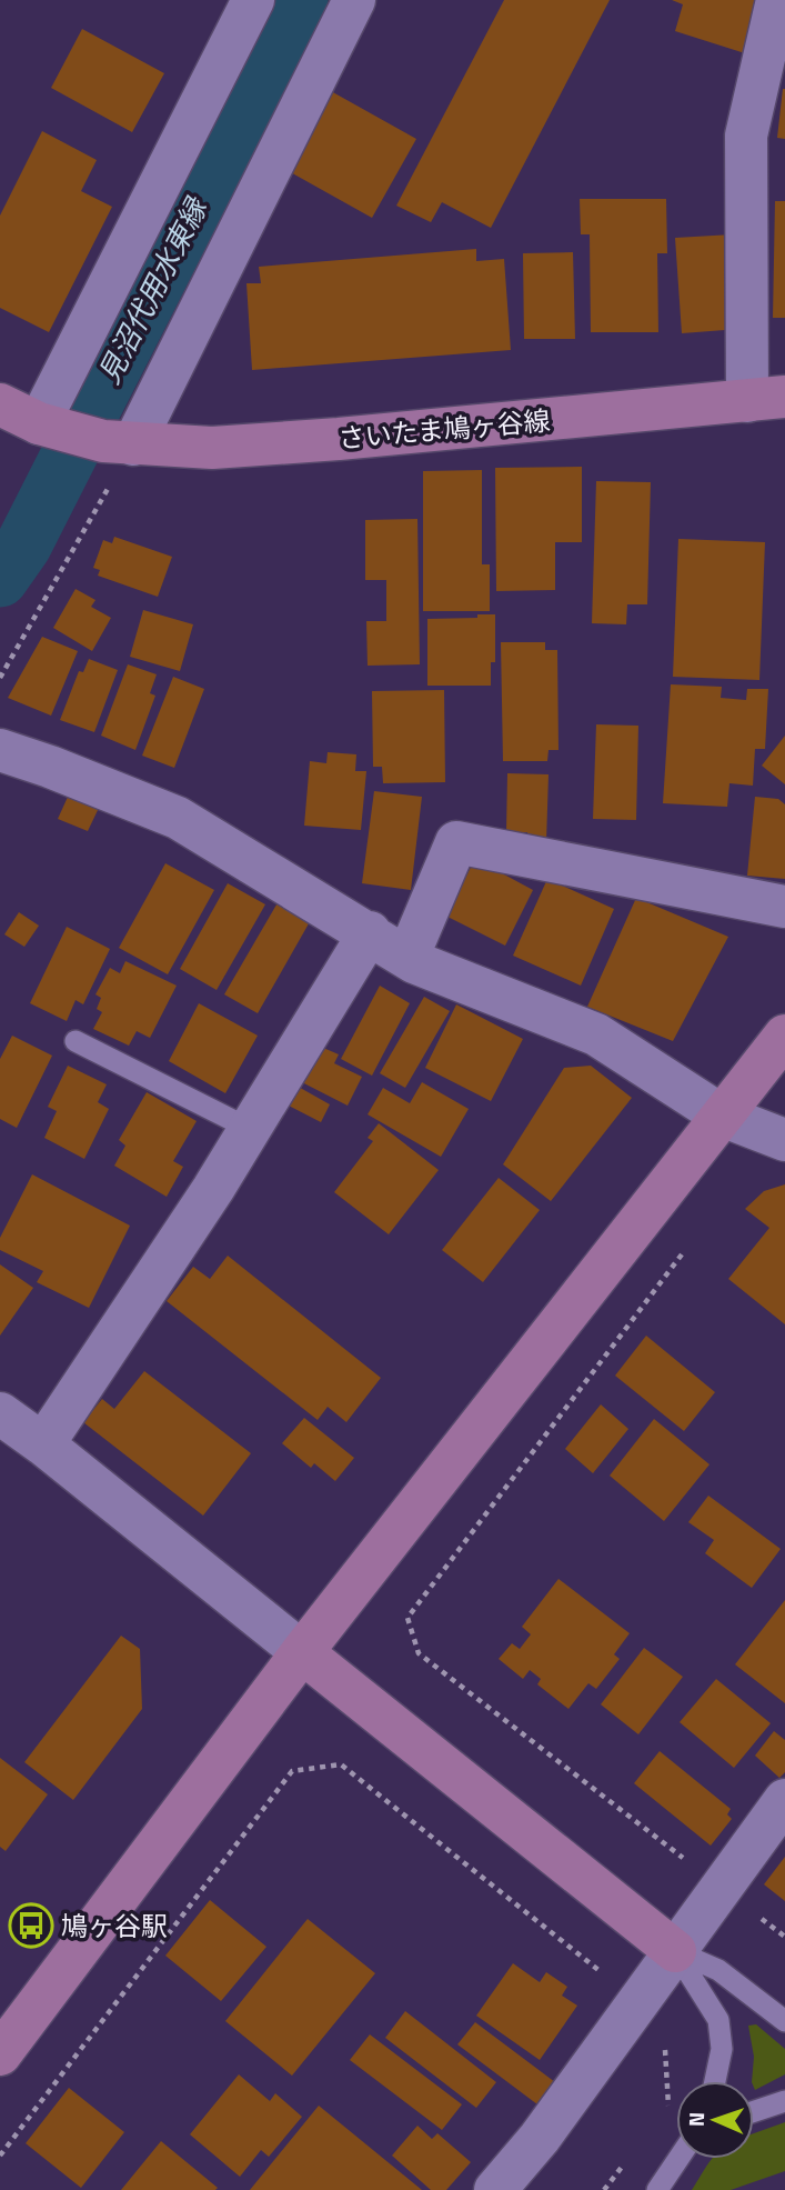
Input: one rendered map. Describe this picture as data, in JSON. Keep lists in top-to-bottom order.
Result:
{
  "streets": {
    "street": ["さいたま鳩ヶ谷線"]
  },
  "water": ["見沼代用水東縁"],
  "places": {
    "bus stop": ["鳩ヶ谷駅"]
  },
  "north": "left"
}
